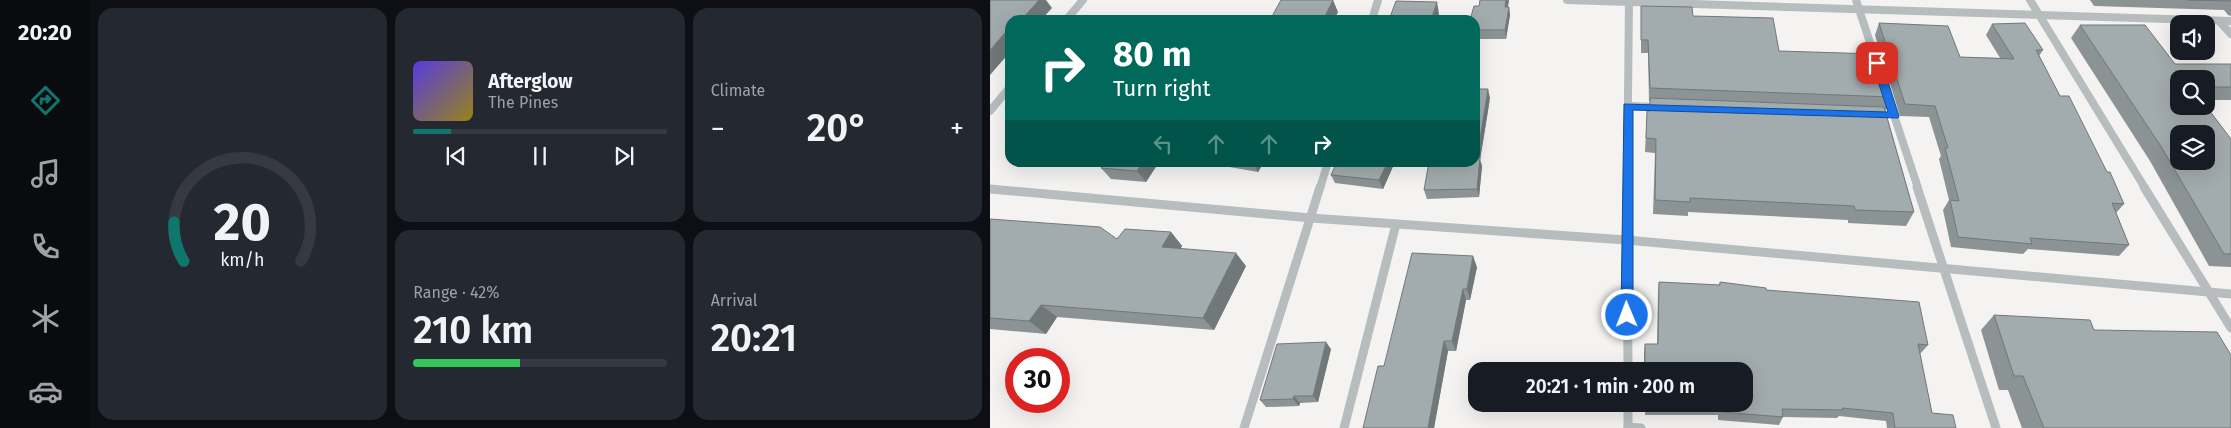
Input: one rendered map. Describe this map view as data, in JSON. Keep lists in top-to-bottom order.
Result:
{
  "page": {
    "tabs": "20:20",
    "tile": [
      "Climate",
      ["Range · 42%", "210 km"],
      ["Arrival", "20:21"]
    ],
    "turn": ["80 m", "Turn right"],
    "song": ["Afterglow", "The Pines"],
    "heat": ["−", "20°", "+"],
    "limit": "30",
    "trip": "20:21 · 1 min · 200 m",
    "gauge": ["20", "km/h"]
  }
}
